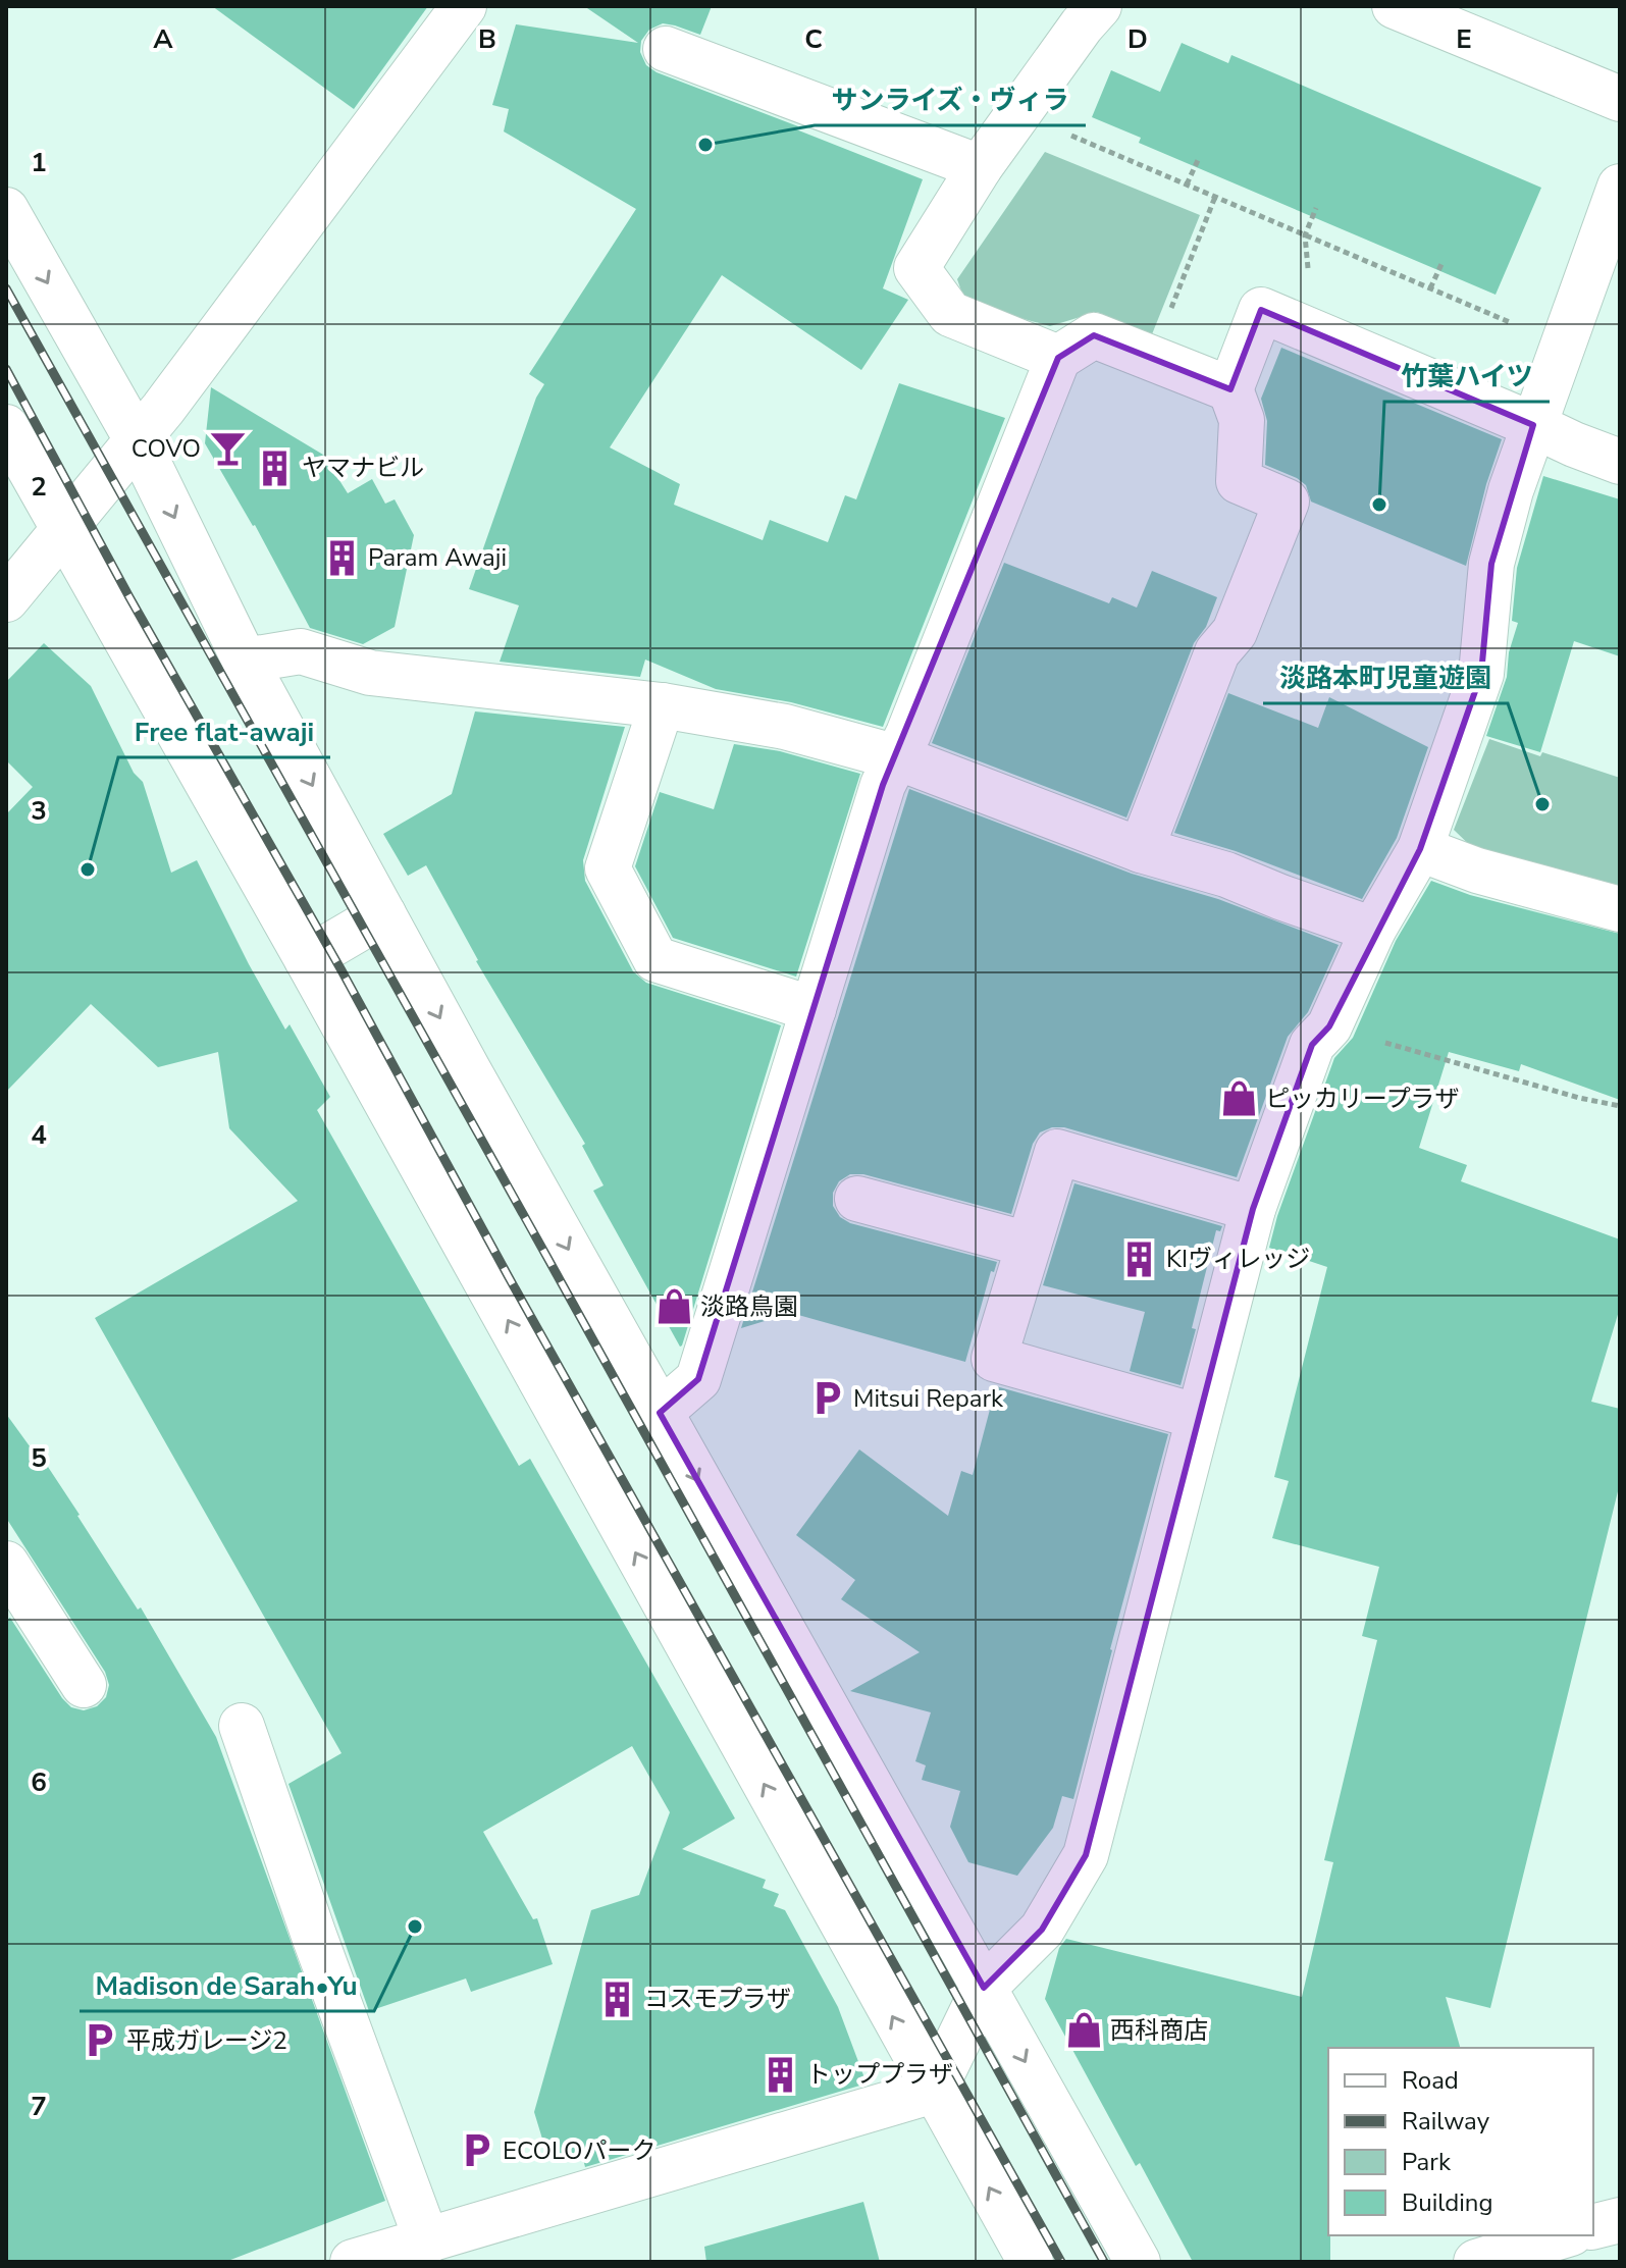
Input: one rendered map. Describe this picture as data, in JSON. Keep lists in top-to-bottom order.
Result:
{
  "places": {
    "other": [
      "サンライズ・ヴィラ",
      "竹葉ハイツ",
      "淡路本町児童遊園",
      "Free flat-awaji",
      "Madison de Sarah•Yu"
    ],
    "bar": ["COVO"],
    "building": [
      "ヤマナビル",
      "Param Awaji",
      "KIヴィレッジ",
      "コスモプラザ",
      "トッププラザ"
    ],
    "shop": ["ピッカリープラザ", "淡路鳥園", "西科商店"],
    "parking": ["Mitsui Repark", "平成ガレージ2", "ECOLOパーク"]
  },
  "legend": [
    "Road",
    "Railway",
    "Park",
    "Building"
  ],
  "grid": {
    "columns": [
      "A",
      "B",
      "C",
      "D",
      "E"
    ],
    "rows": [
      "1",
      "2",
      "3",
      "4",
      "5",
      "6",
      "7"
    ]
  }
}
